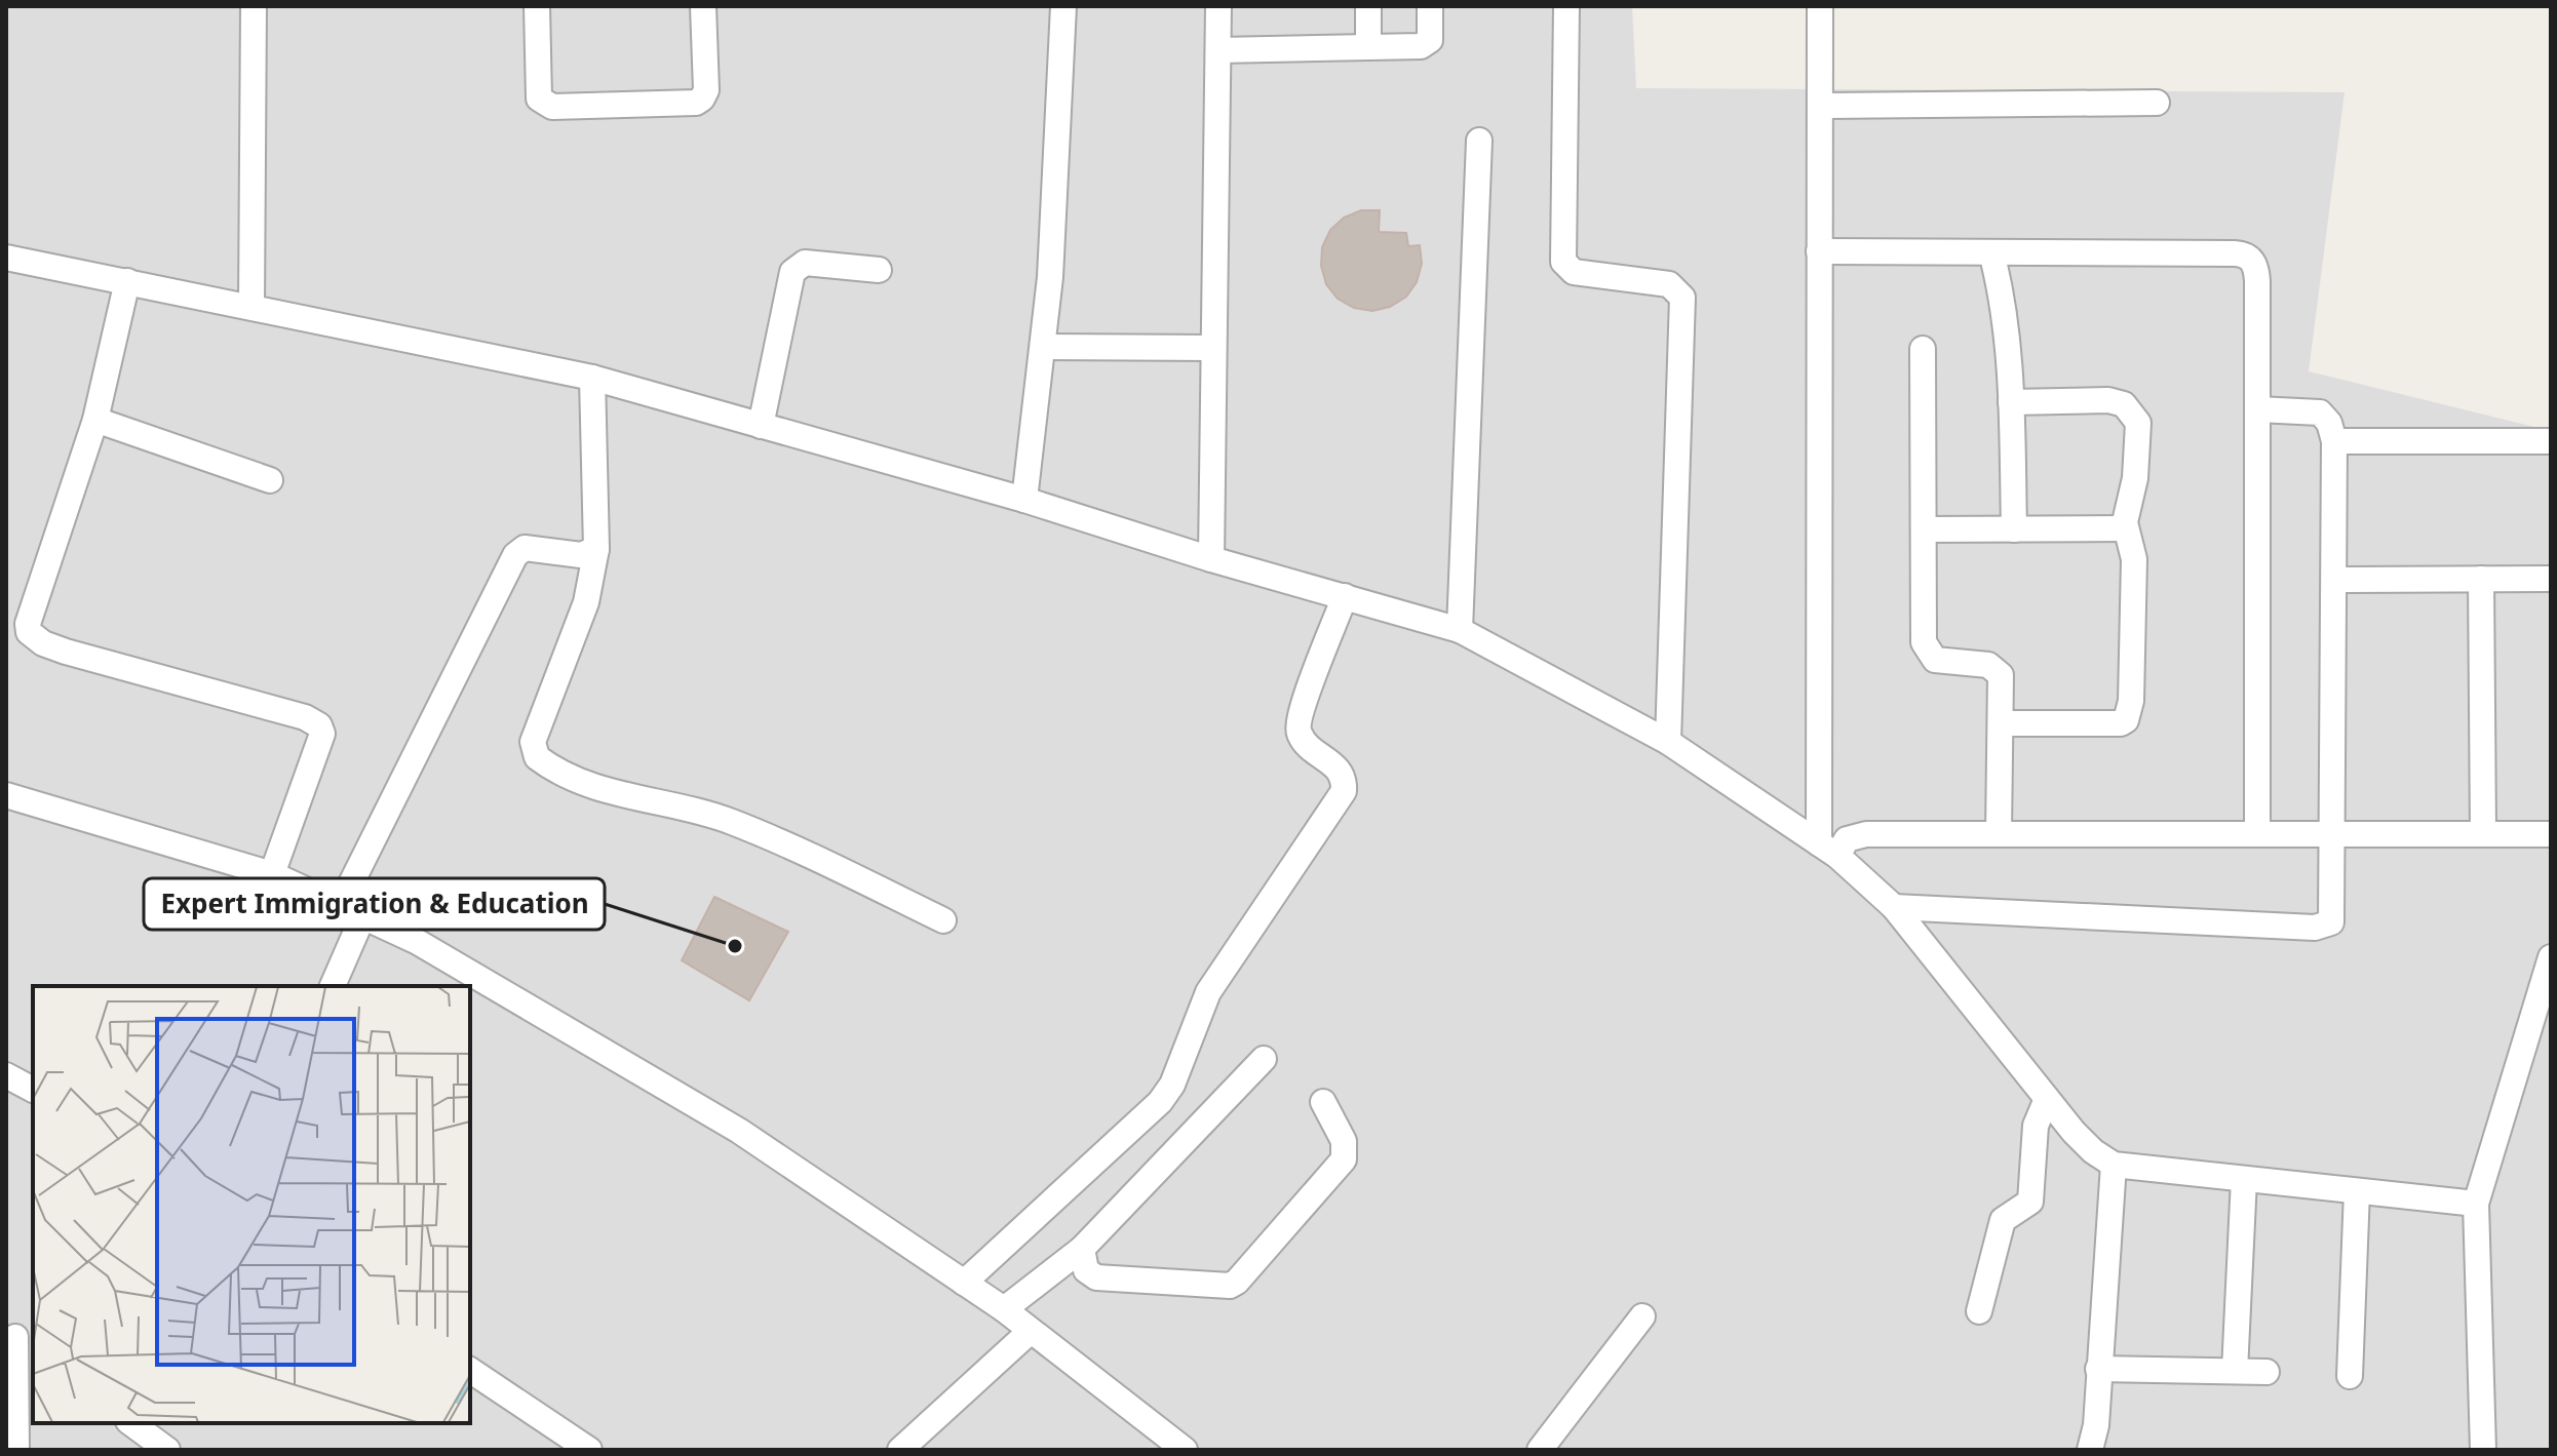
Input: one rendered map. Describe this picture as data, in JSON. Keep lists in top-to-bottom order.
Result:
{
  "places": ["Expert Immigration & Education"]
}
